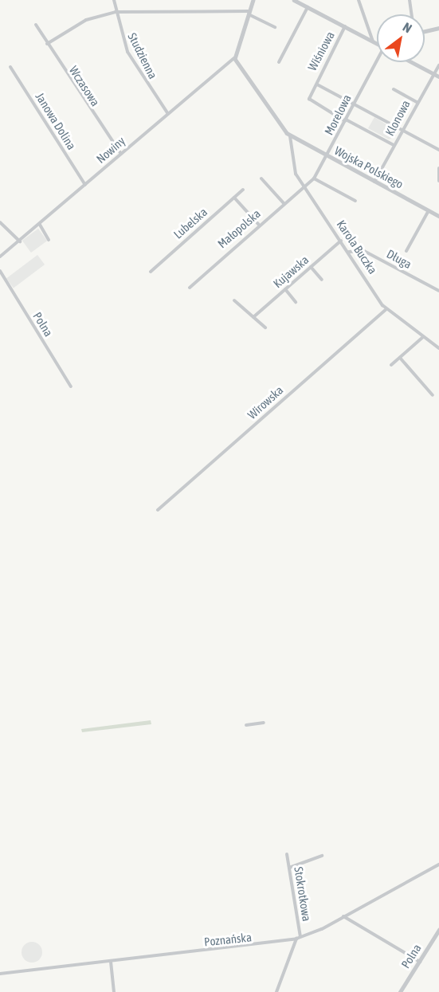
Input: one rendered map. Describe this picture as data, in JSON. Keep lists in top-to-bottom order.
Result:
{
  "streets": {
    "street": [
      "Wiśniowa",
      "Studzienna",
      "Wczasowa",
      "Morelowa",
      "Klonowa",
      "Janowa Dolina",
      "Nowiny",
      "Wojska Polskiego",
      "Lubelska",
      "Małopolska",
      "Karola Buczka",
      "Długa",
      "Kujawska",
      "Polna",
      "Wirowska",
      "Stokrotkowa",
      "Poznańska"
    ]
  },
  "crossings": [
    ["Wiśniowa", "Morelowa"],
    ["Studzienna", "Nowiny"],
    ["Wczasowa", "Nowiny"],
    ["Morelowa", "Wojska Polskiego"],
    ["Morelowa", "Małopolska"],
    ["Morelowa", "Karola Buczka"],
    ["Klonowa", "Wojska Polskiego"],
    ["Janowa Dolina", "Nowiny"],
    ["Wojska Polskiego", "Karola Buczka"],
    ["Małopolska", "Karola Buczka"],
    ["Karola Buczka", "Długa"],
    ["Karola Buczka", "Kujawska"],
    ["Karola Buczka", "Wirowska"],
    ["Stokrotkowa", "Poznańska"]
  ],
  "north": "top right"
}
